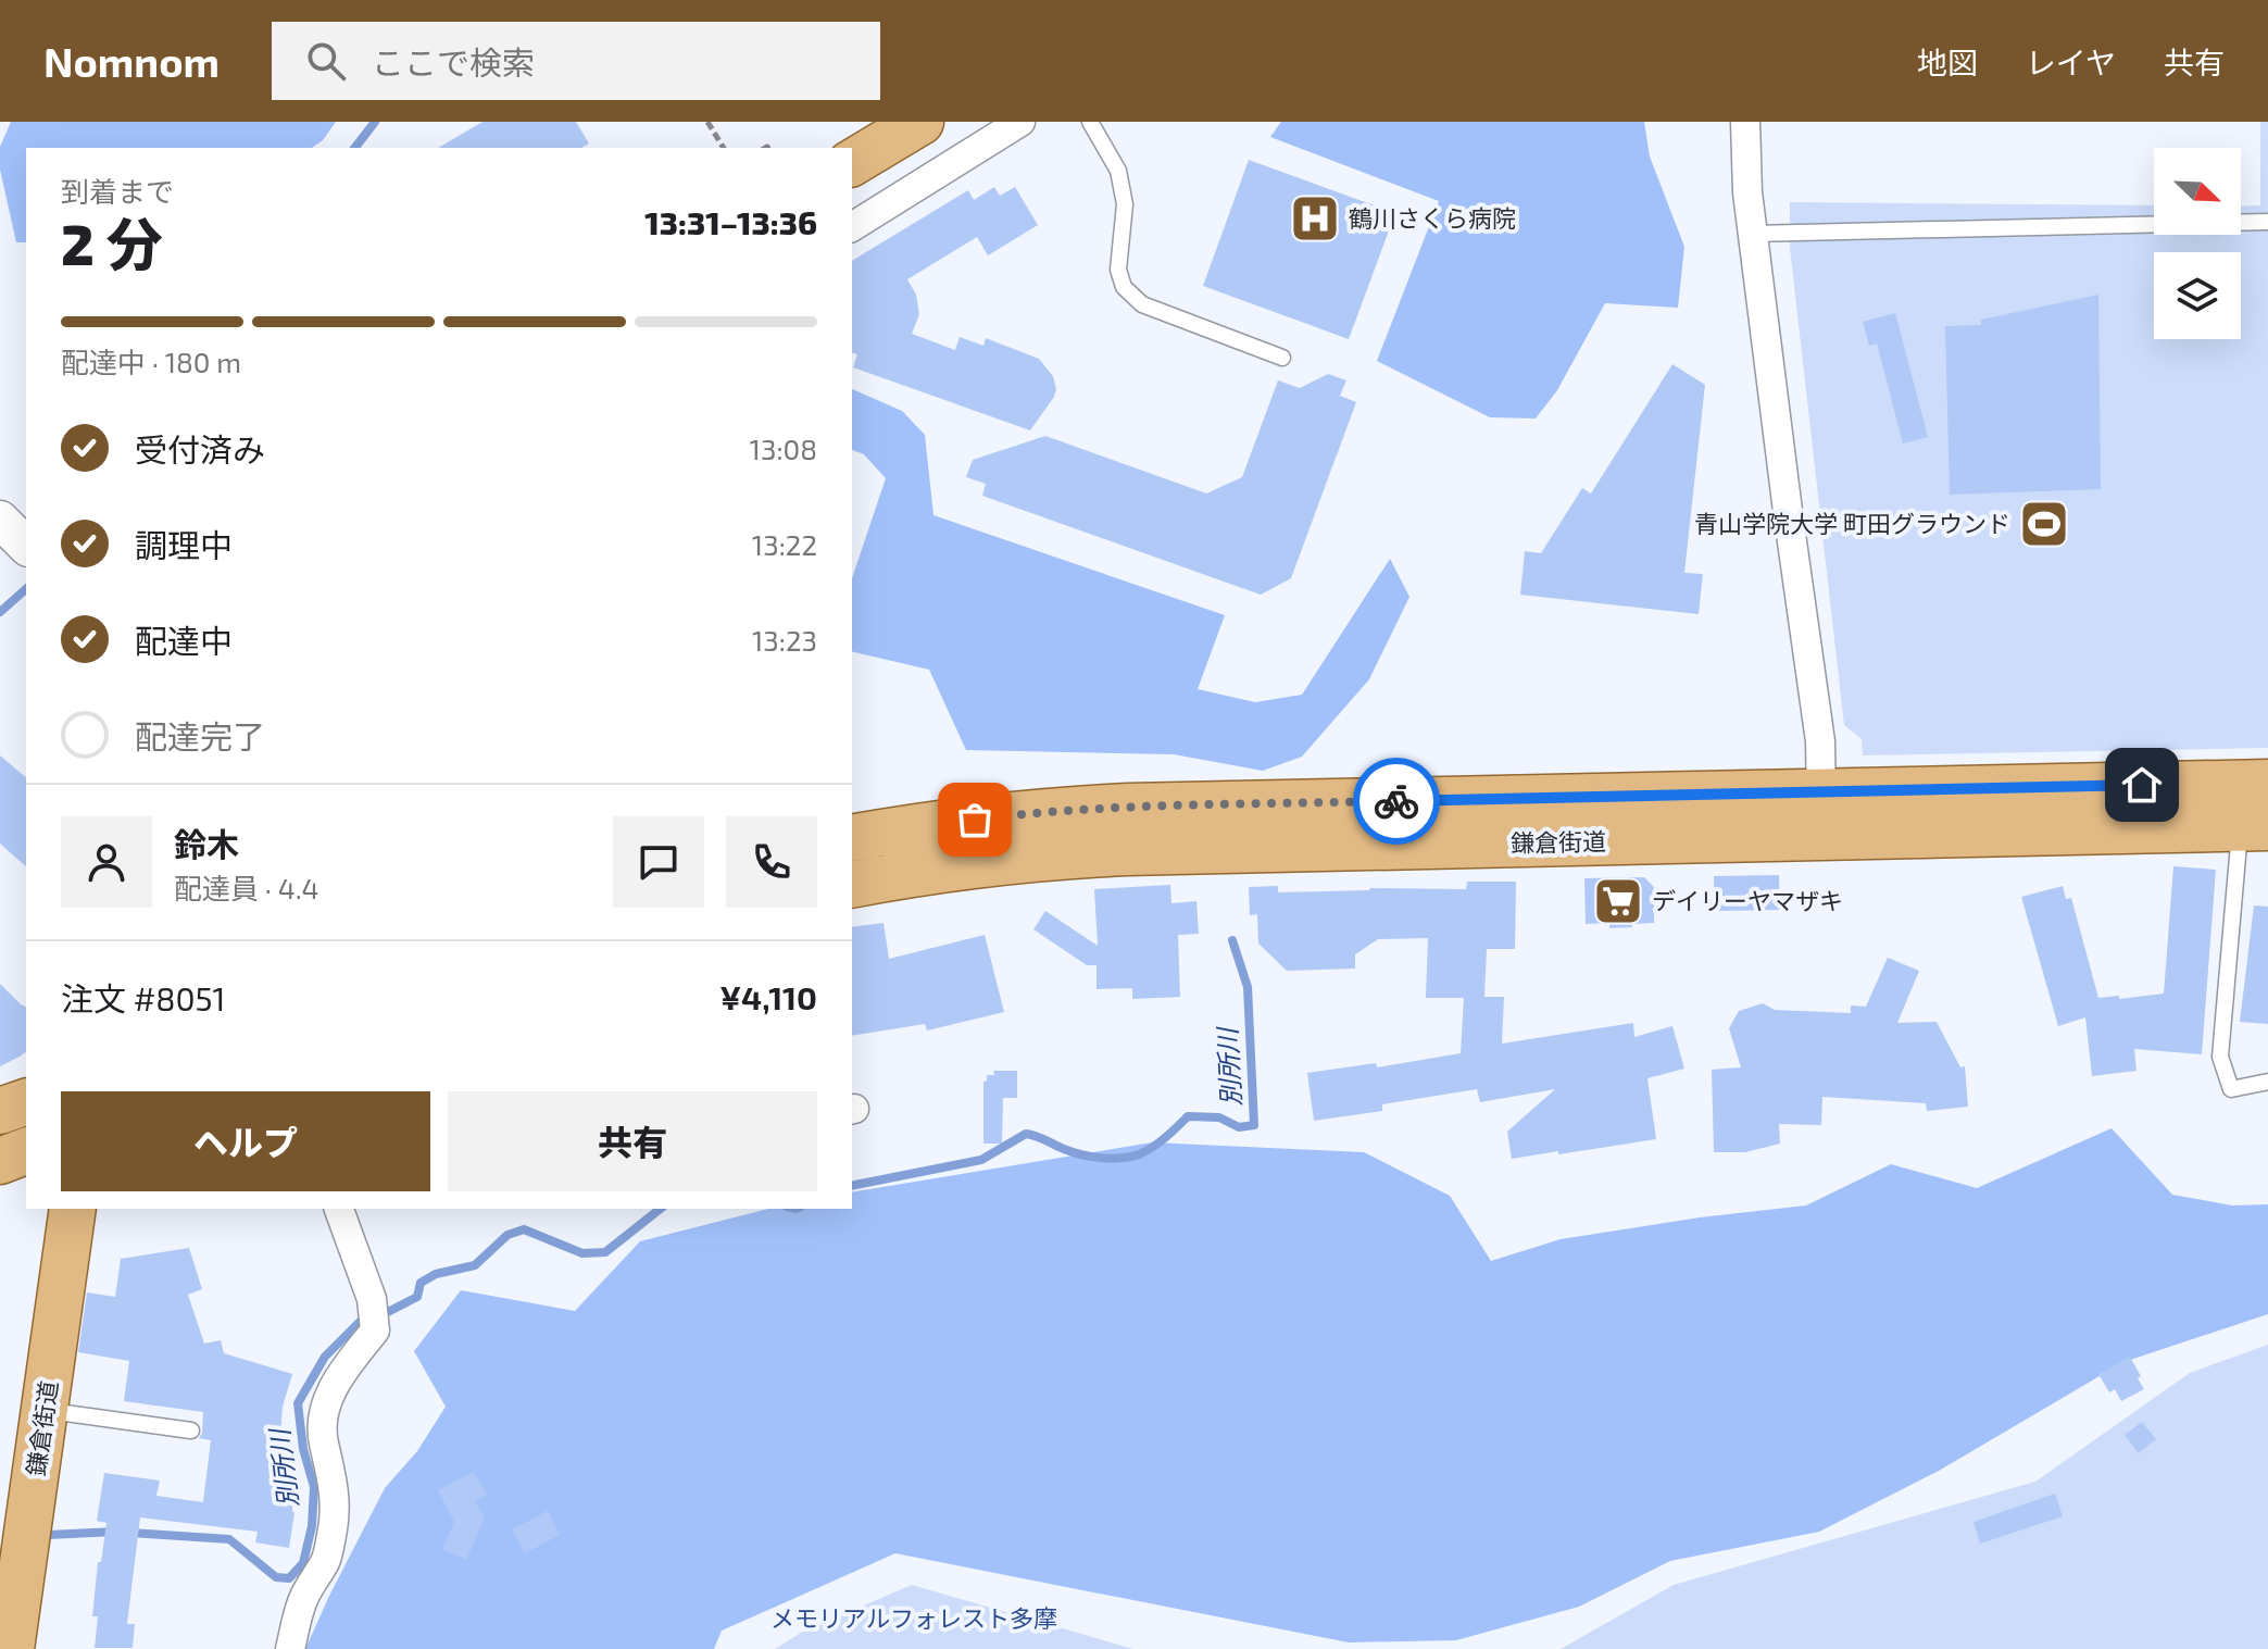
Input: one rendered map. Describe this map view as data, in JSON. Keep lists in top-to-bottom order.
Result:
{
  "streets": {
    "main road": ["鎌倉街道"]
  },
  "water": ["別所川"],
  "parks": ["メモリアルフォレスト多摩"],
  "places": {
    "hospital": ["鶴川さくら病院"],
    "sports": ["青山学院大学 町田グラウンド"],
    "supermarket": ["デイリーヤマザキ"]
  },
  "north": "bottom right",
  "page": {
    "header": "Nomnom",
    "search": "ここで検索",
    "nav": ["地図", "レイヤ", "共有"],
    "heading": ["2 分", "到着まで", "13:31–13:36"],
    "panel": [
      "鈴木",
      "配達員 · 4.4",
      "注文 #8051",
      "¥4,110"
    ],
    "bar": "配達中 · 180 m",
    "list": [
      ["受付済み", "13:08"],
      ["調理中", "13:22"],
      ["配達中", "13:23"],
      "配達完了"
    ],
    "buttons": ["ヘルプ", "共有"]
  }
}
